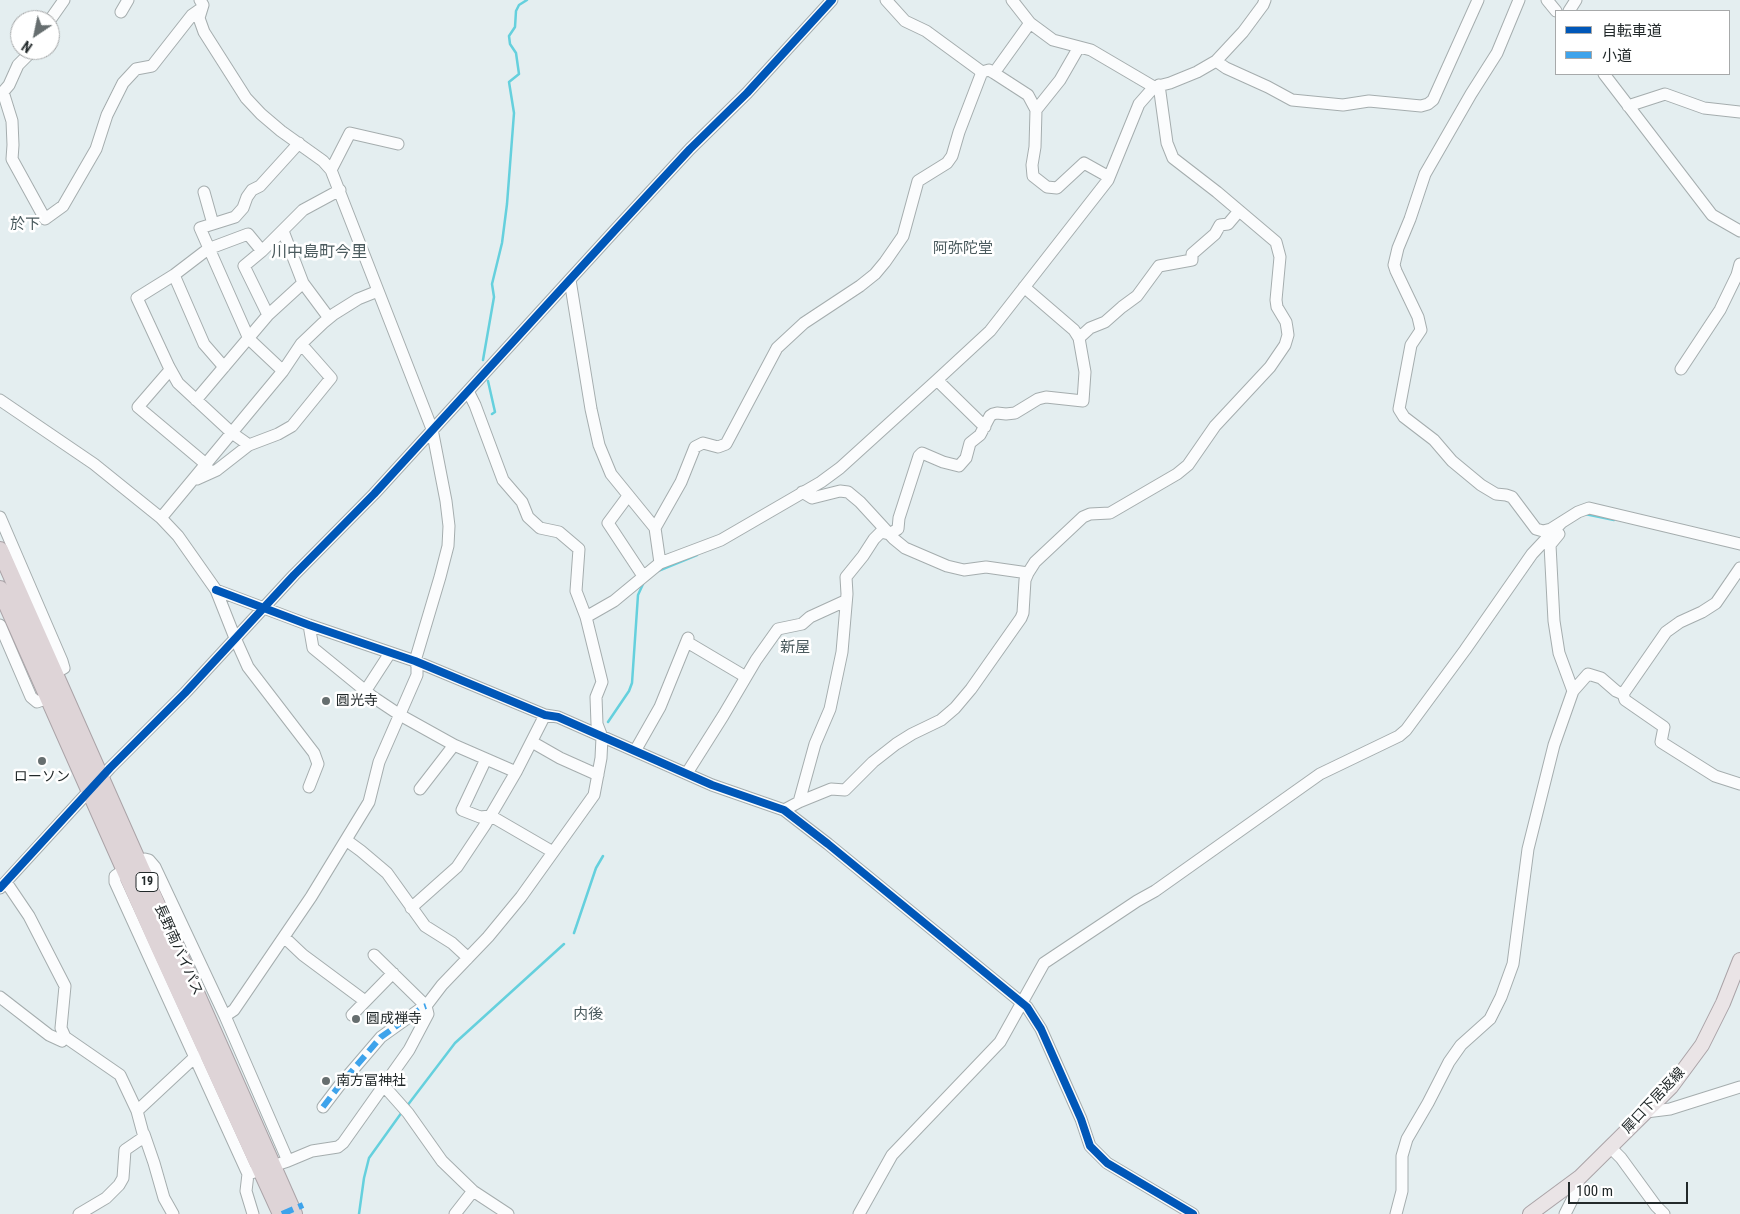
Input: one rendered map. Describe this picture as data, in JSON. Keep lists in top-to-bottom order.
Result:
{
  "streets": {
    "highway": ["19", "長野南バイパス"],
    "main road": ["犀口下居返線"]
  },
  "districts": [
    "於下",
    "阿弥陀堂",
    "川中島町今里",
    "新屋",
    "内後"
  ],
  "places": [
    "圓光寺",
    "ローソン",
    "圓成禅寺",
    "南方冨神社"
  ],
  "legend": ["自転車道", "小道"],
  "scale_bar": "100 m",
  "north": "bottom left"
}
